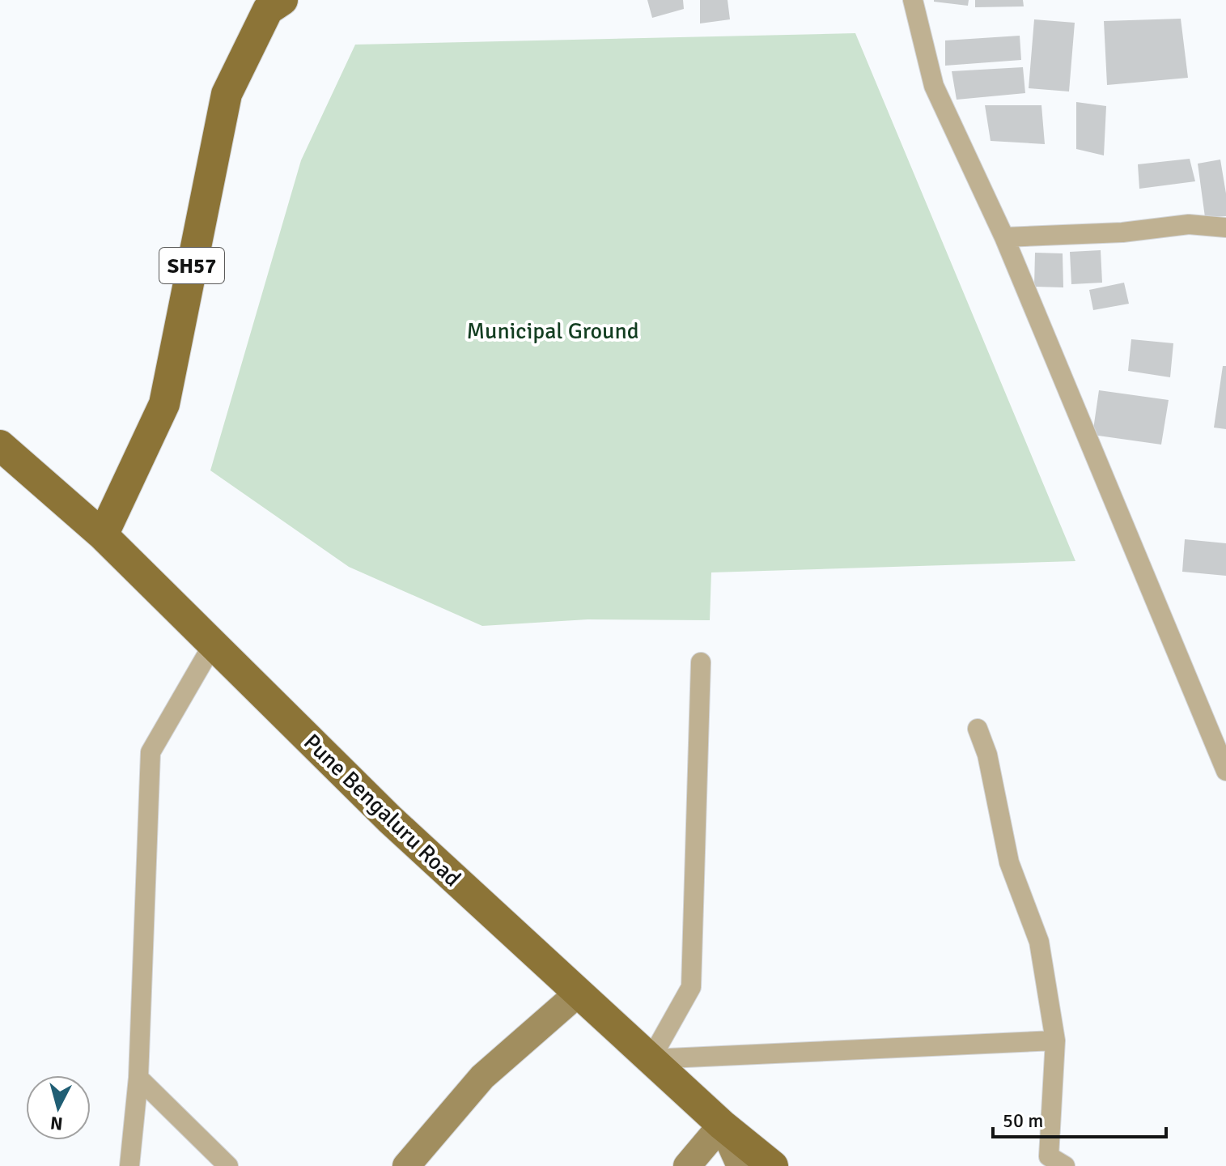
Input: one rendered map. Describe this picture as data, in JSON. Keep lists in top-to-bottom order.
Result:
{
  "streets": {
    "main road": ["SH57", "Pune Bengaluru Road"]
  },
  "crossings": [
    ["SH57", "Pune Bengaluru Road"]
  ],
  "parks": ["Municipal Ground"],
  "scale_bar": "50 m",
  "north": "bottom"
}
